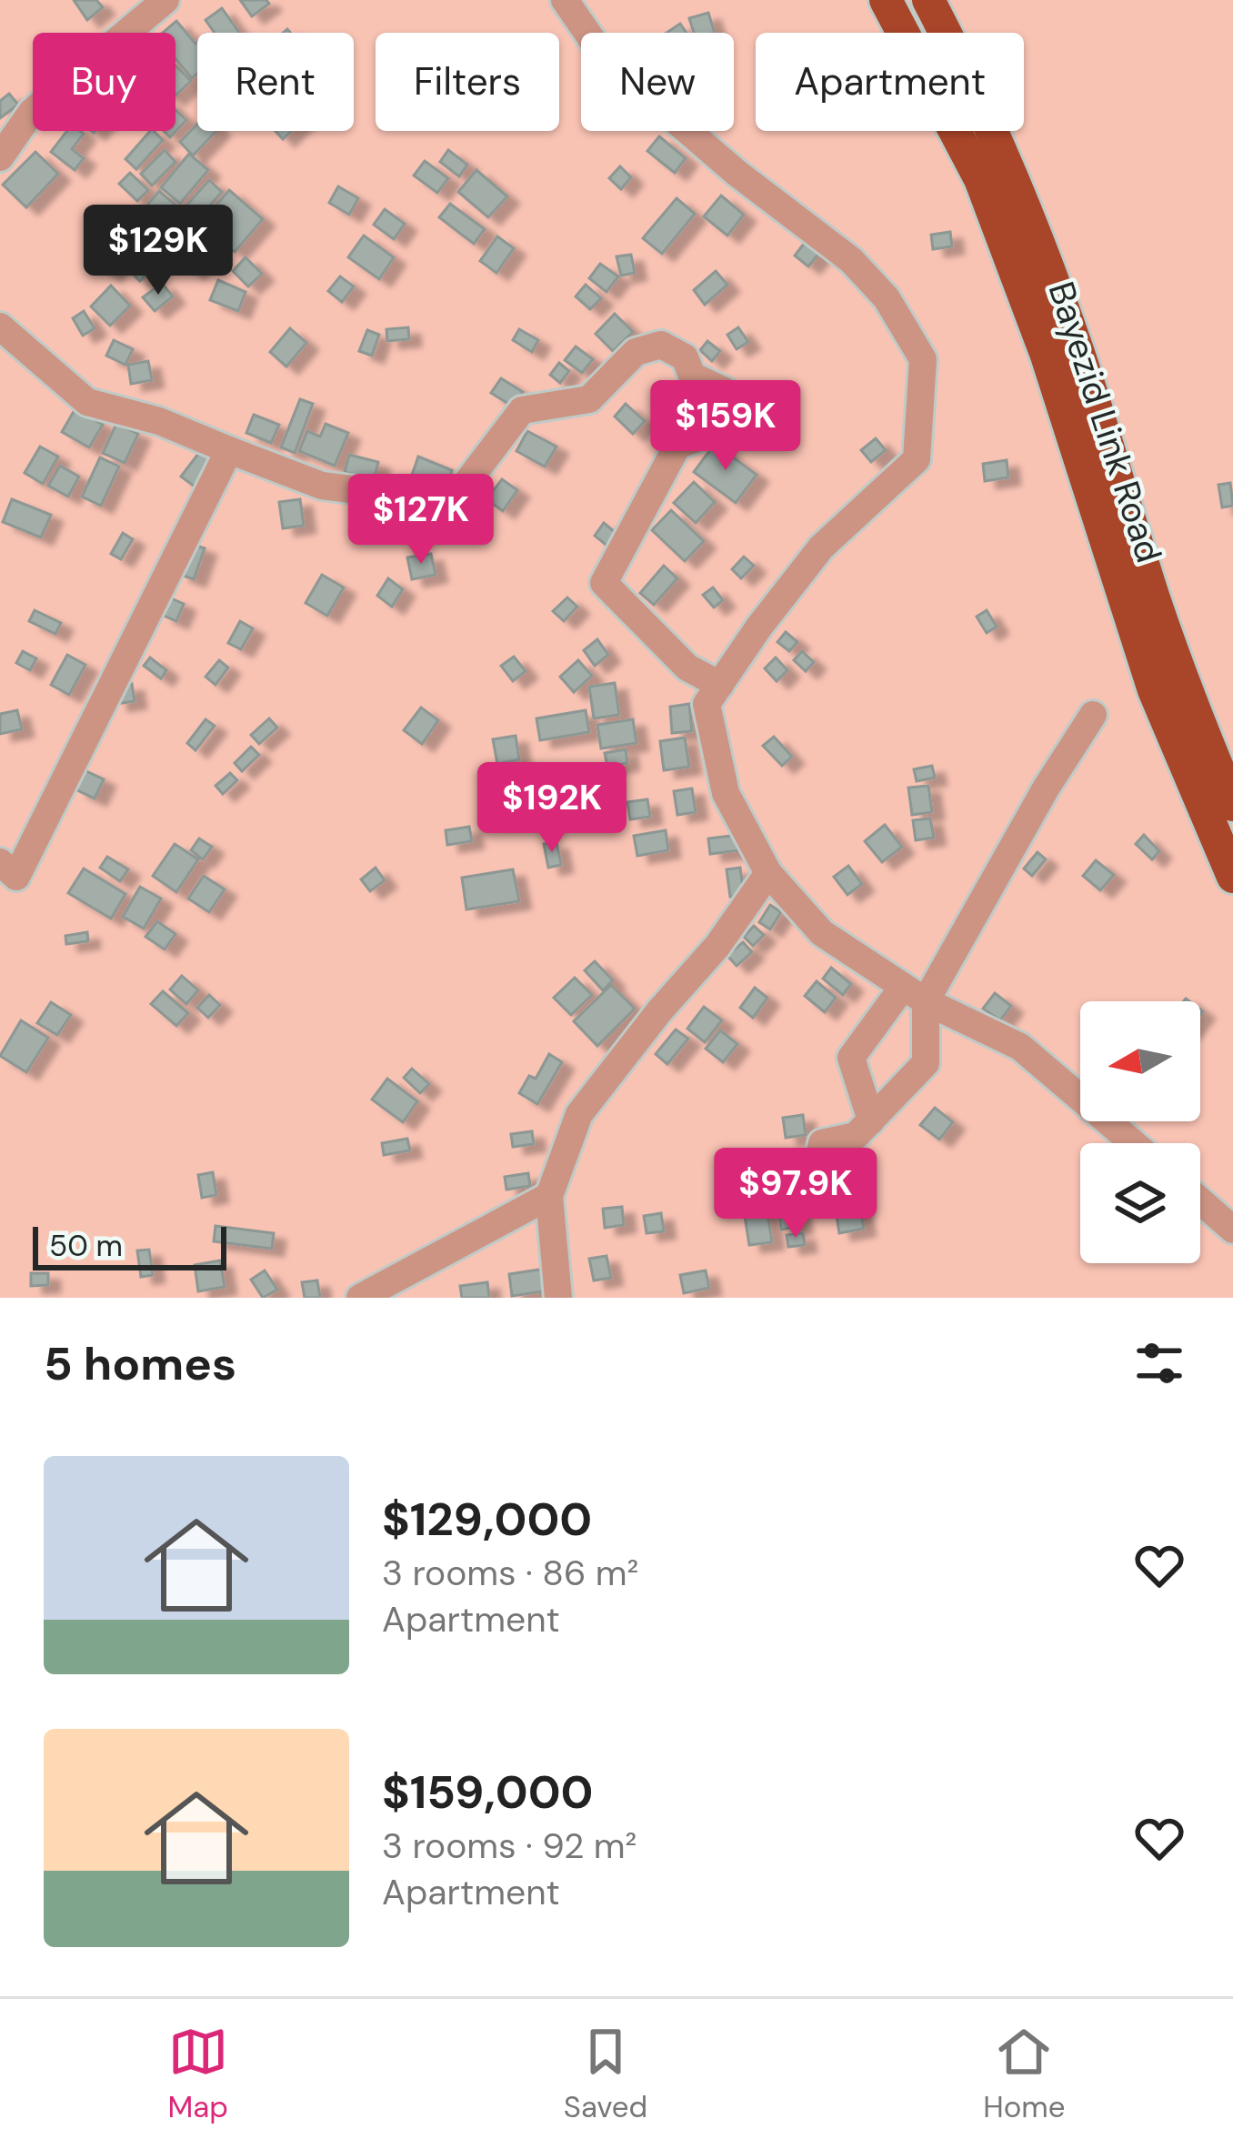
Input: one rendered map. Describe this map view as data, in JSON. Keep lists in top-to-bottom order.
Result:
{
  "streets": {
    "main road": ["Bayezid Link Road"]
  },
  "scale_bar": "50 m",
  "north": "left",
  "page": {
    "chip": [
      "Buy",
      "Rent",
      "Filters",
      "New",
      "Apartment"
    ],
    "price": [
      "$129K",
      "$159K",
      "$127K",
      "$192K",
      "$97.9K"
    ],
    "scale": "50 m",
    "heading": "5 homes",
    "list": [
      {
        "name": "$129,000",
        "note": "3 rooms · 86 m² · Apartment"
      },
      {
        "name": "$159,000",
        "note": "3 rooms · 92 m² · Apartment"
      }
    ],
    "tabs": ["Map", "Saved", "Home"]
  }
}
